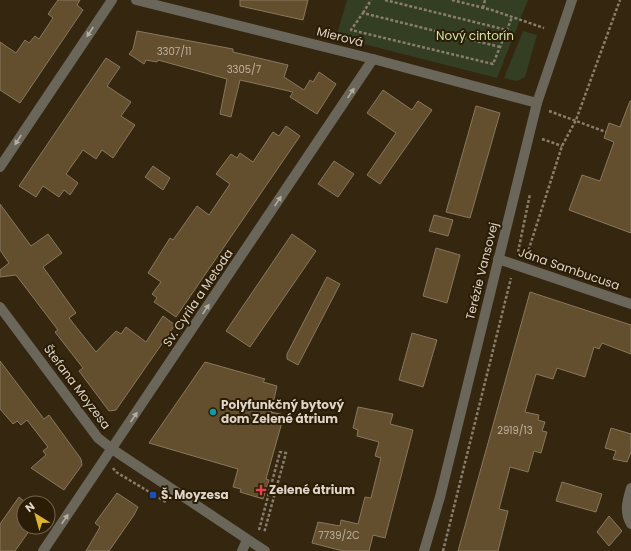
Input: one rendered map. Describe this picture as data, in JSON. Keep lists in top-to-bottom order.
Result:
{
  "streets": {
    "street": [
      "Mierová",
      "Jána Sambucusa",
      "Terézie Vansovej",
      "Sv. Cyrila a Metoda",
      "Štefana Moyzesa"
    ]
  },
  "crossings": [
    ["Mierová", "Terézie Vansovej"],
    ["Mierová", "Sv. Cyrila a Metoda"],
    ["Jána Sambucusa", "Terézie Vansovej"],
    ["Sv. Cyrila a Metoda", "Štefana Moyzesa"]
  ],
  "one_way": ["Sv. Cyrila a Metoda"],
  "parks": ["Nový cintorín"],
  "places": {
    "other": ["Polyfunkčný bytový dom Zelené átrium"],
    "health": ["Zelené átrium"],
    "transit": ["Š. Moyzesa"]
  },
  "house_numbers": [
    "3307/11",
    "3305/7",
    "2919/13",
    "7739/2C"
  ],
  "north": "top left"
}
